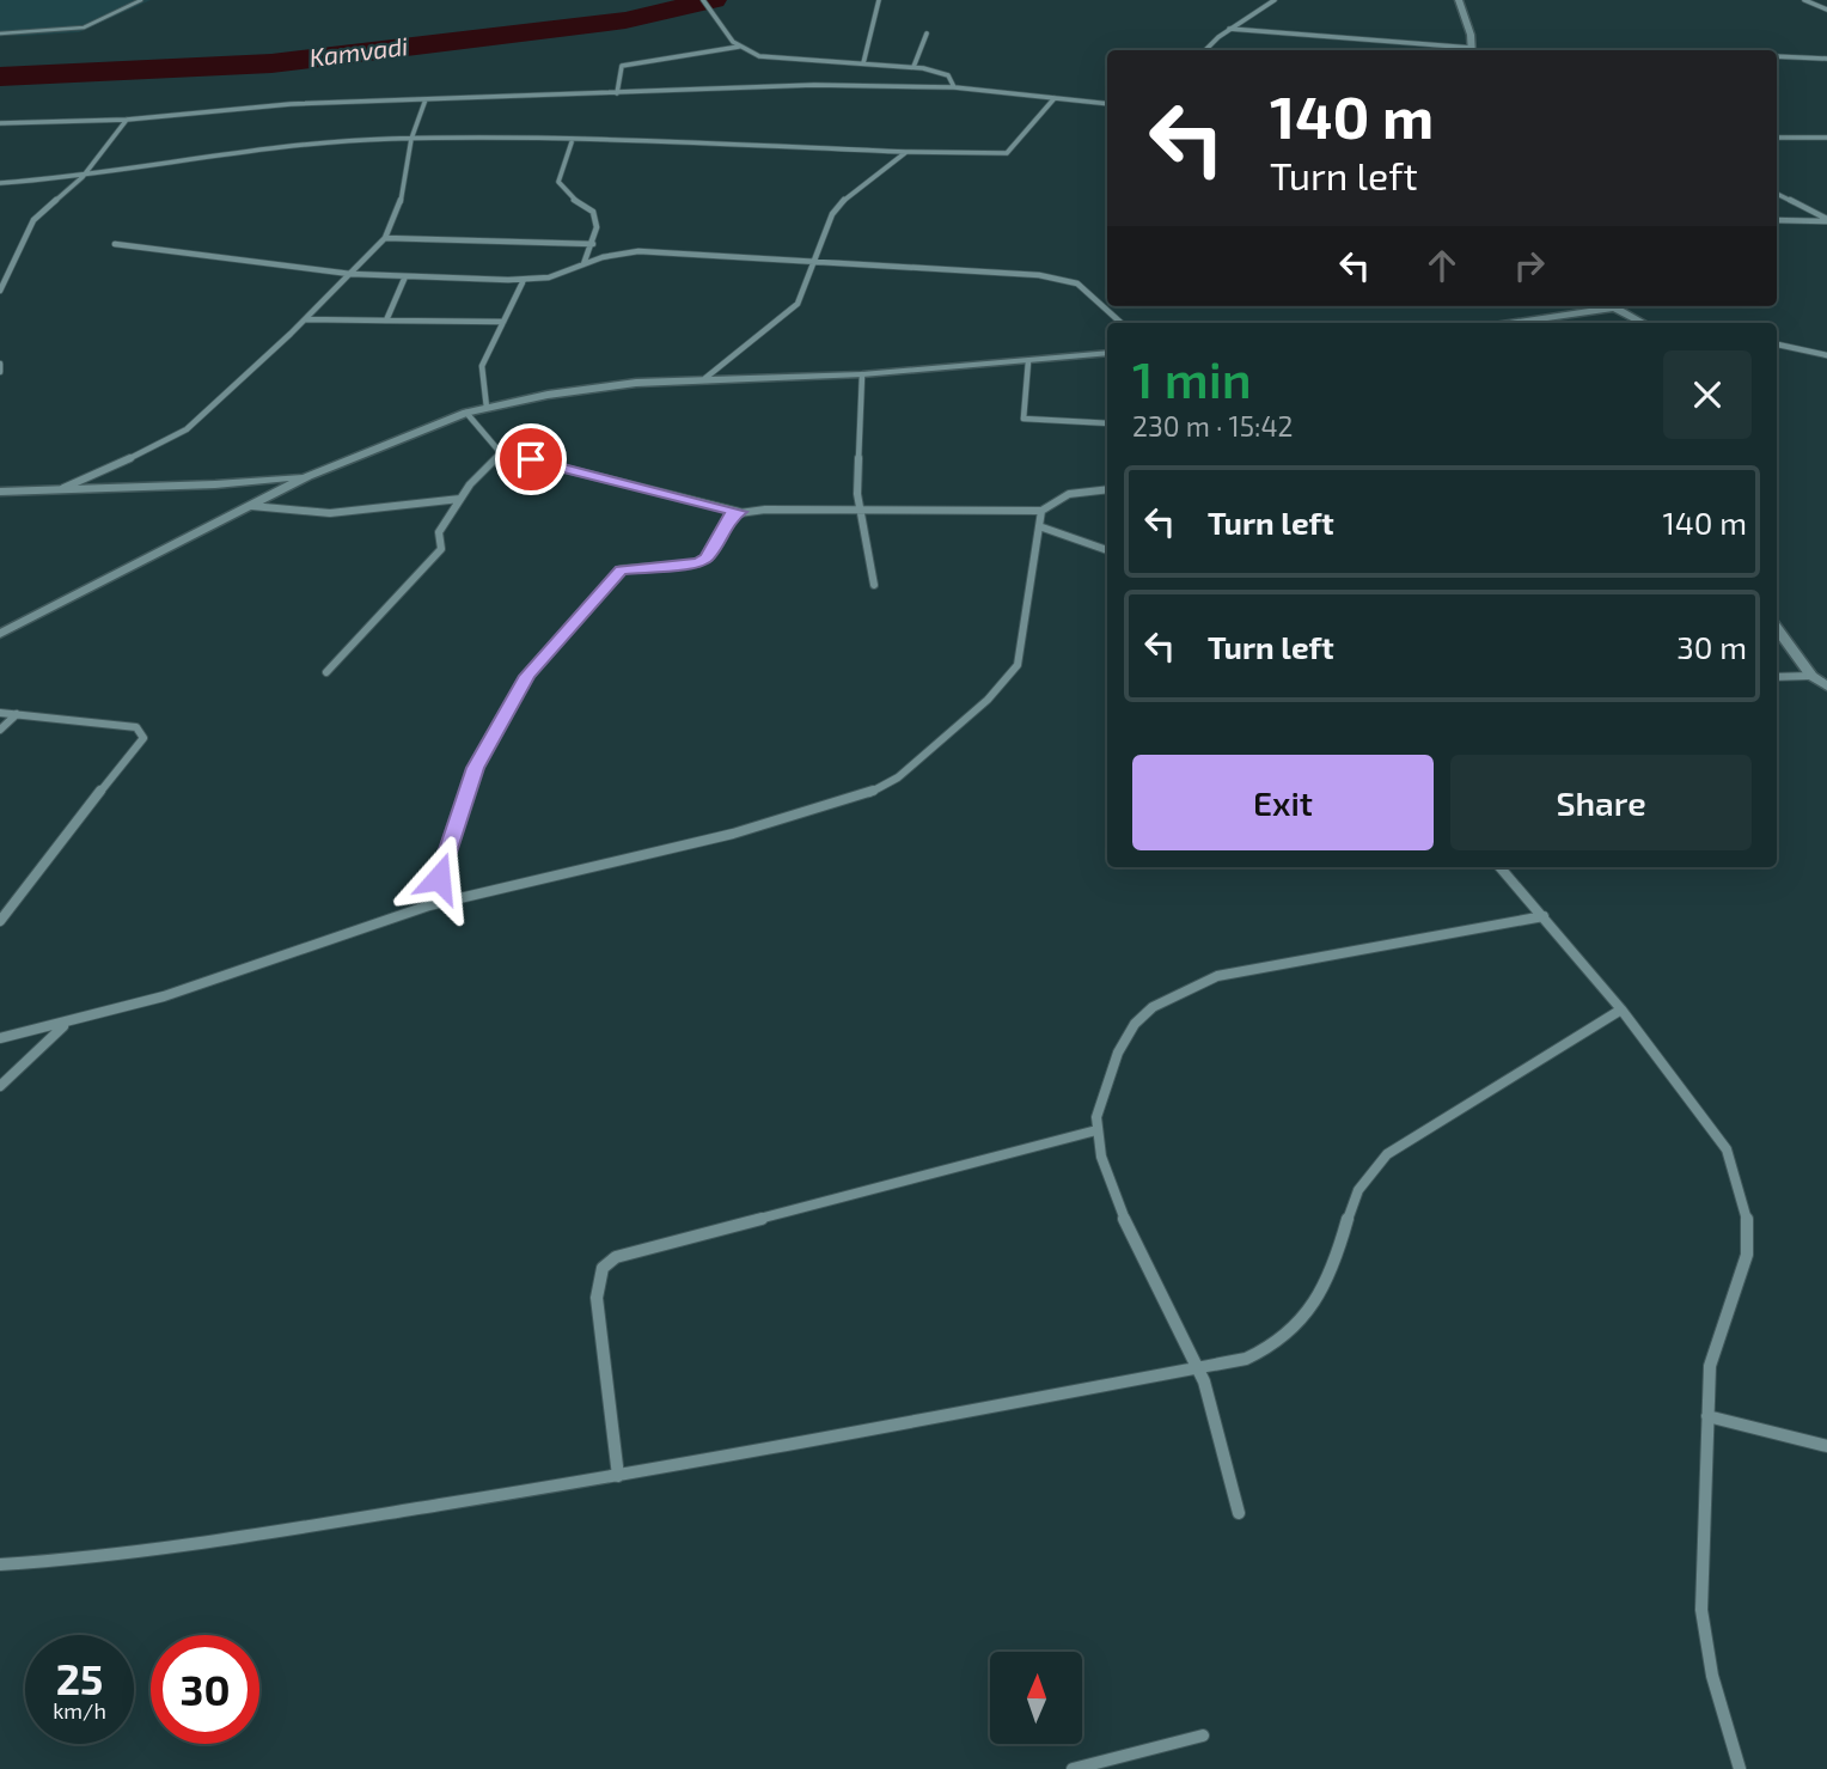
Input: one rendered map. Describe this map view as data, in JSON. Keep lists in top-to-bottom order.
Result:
{
  "water": ["Kamvadi"],
  "north": "top",
  "page": {
    "turn": ["140 m", "Turn left"],
    "heading": ["1 min", "230 m · 15:42"],
    "list": [
      {
        "name": "Turn left",
        "value": "140 m"
      },
      {
        "name": "Turn left",
        "value": "30 m"
      }
    ],
    "buttons": ["Exit", "Share"],
    "speed": "25 km/h",
    "limit": "30"
  }
}
